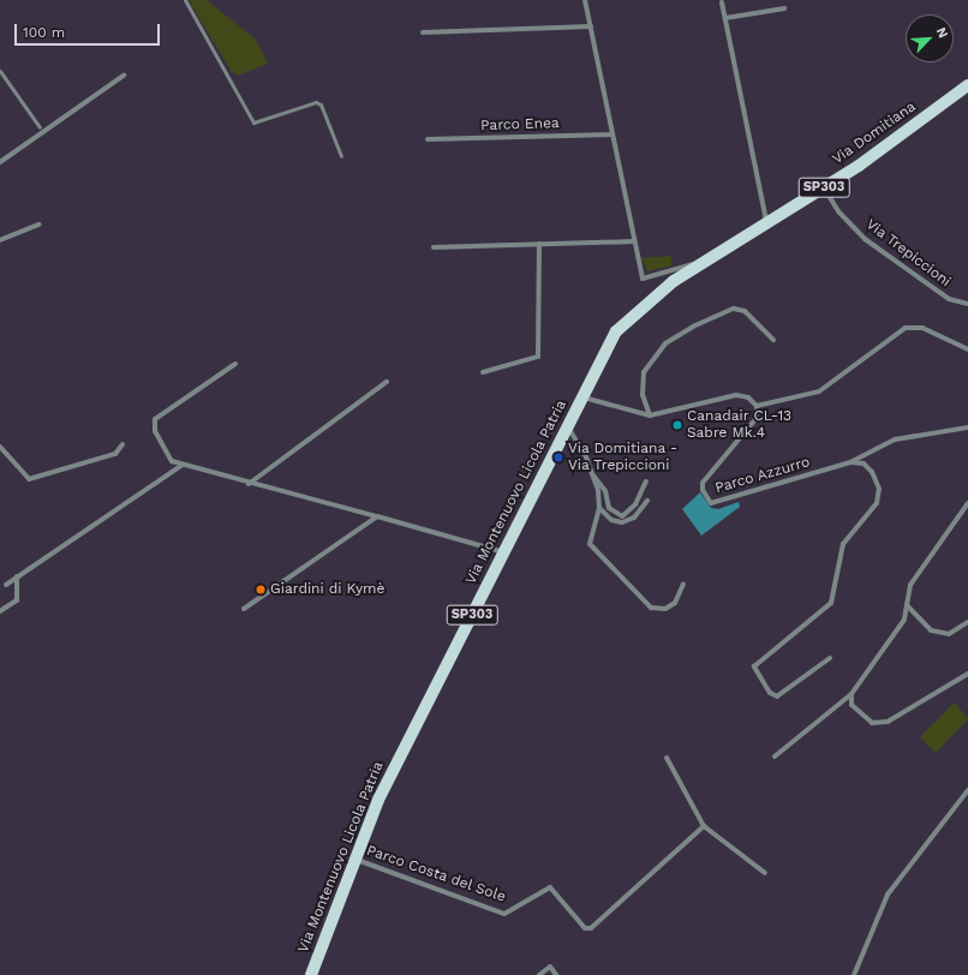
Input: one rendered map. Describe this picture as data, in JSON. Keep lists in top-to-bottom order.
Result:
{
  "streets": {
    "main road": ["Via Domitiana", "SP303", "Via Montenuovo Licola Patria"],
    "street": [
      "Parco Enea",
      "Via Trepiccioni",
      "Parco Azzurro",
      "Parco Costa del Sole"
    ]
  },
  "crossings": [
    ["Via Domitiana", "Via Trepiccioni"],
    ["Via Domitiana", "Via Montenuovo Licola Patria"],
    ["Via Montenuovo Licola Patria", "Parco Costa del Sole"]
  ],
  "places": ["Canadair CL-13 Sabre Mk.4", "Via Domitiana - Via Trepiccioni", "Giardini di Kymè"],
  "scale_bar": "100 m",
  "north": "top right"
}
